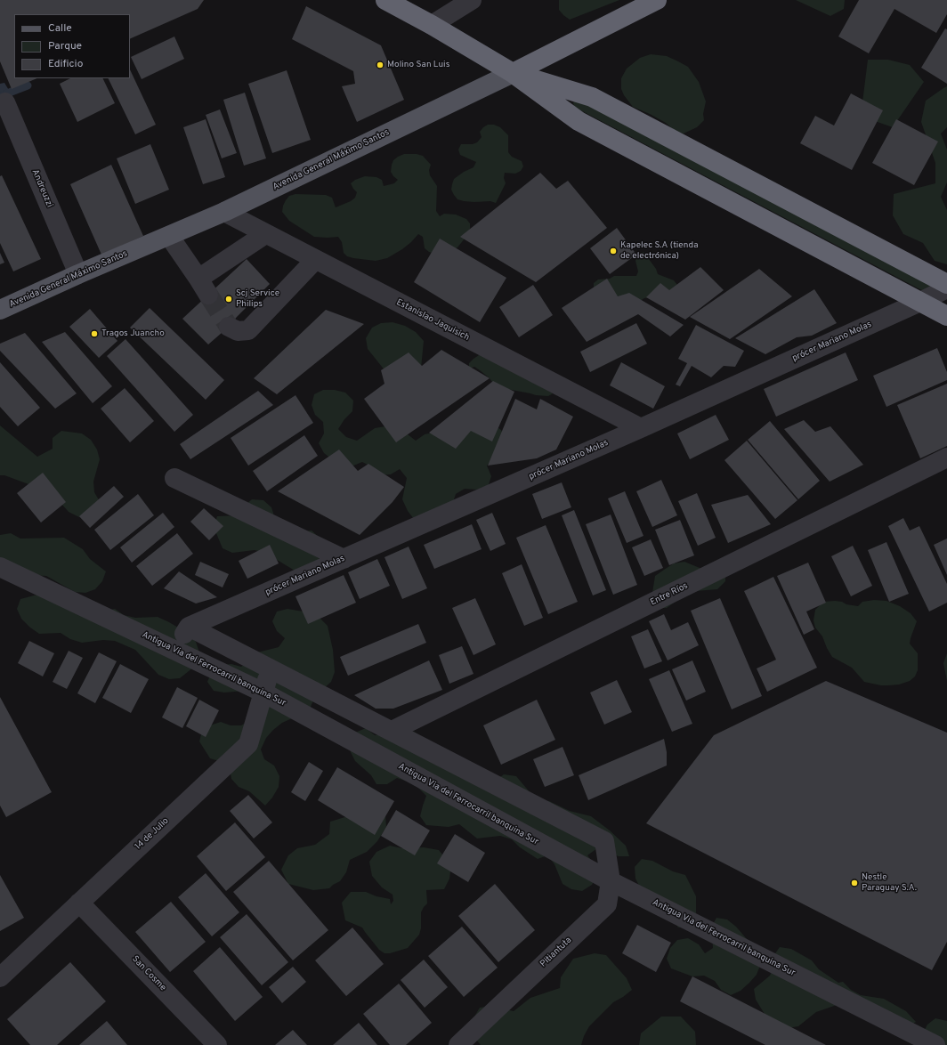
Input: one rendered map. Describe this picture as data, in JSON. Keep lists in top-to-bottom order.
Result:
{
  "streets": {
    "highway": ["Avenida General Máximo Santos"],
    "street": [
      "Andreuzzi",
      "Estanislao Jaquisich",
      "prócer Mariano Molas",
      "Entre Ríos",
      "Antigua Via del Ferrocarril banquina Sur",
      "14 de Julio",
      "Pitiantuta",
      "San Cosme"
    ]
  },
  "crossings": [
    ["Avenida General Máximo Santos", "Andreuzzi"],
    ["Avenida General Máximo Santos", "Estanislao Jaquisich"],
    ["Estanislao Jaquisich", "prócer Mariano Molas"],
    ["Entre Ríos", "Pitiantuta"],
    ["Antigua Via del Ferrocarril banquina Sur", "14 de Julio"],
    ["Antigua Via del Ferrocarril banquina Sur", "Pitiantuta"],
    ["14 de Julio", "San Cosme"]
  ],
  "places": [
    "Molino San Luis",
    "Kapelec S.A (tienda de electrónica)",
    "Scj Service Philips",
    "Tragos Juancho",
    "Nestle Paraguay S.A."
  ],
  "legend": ["Calle", "Parque", "Edificio"]
}
